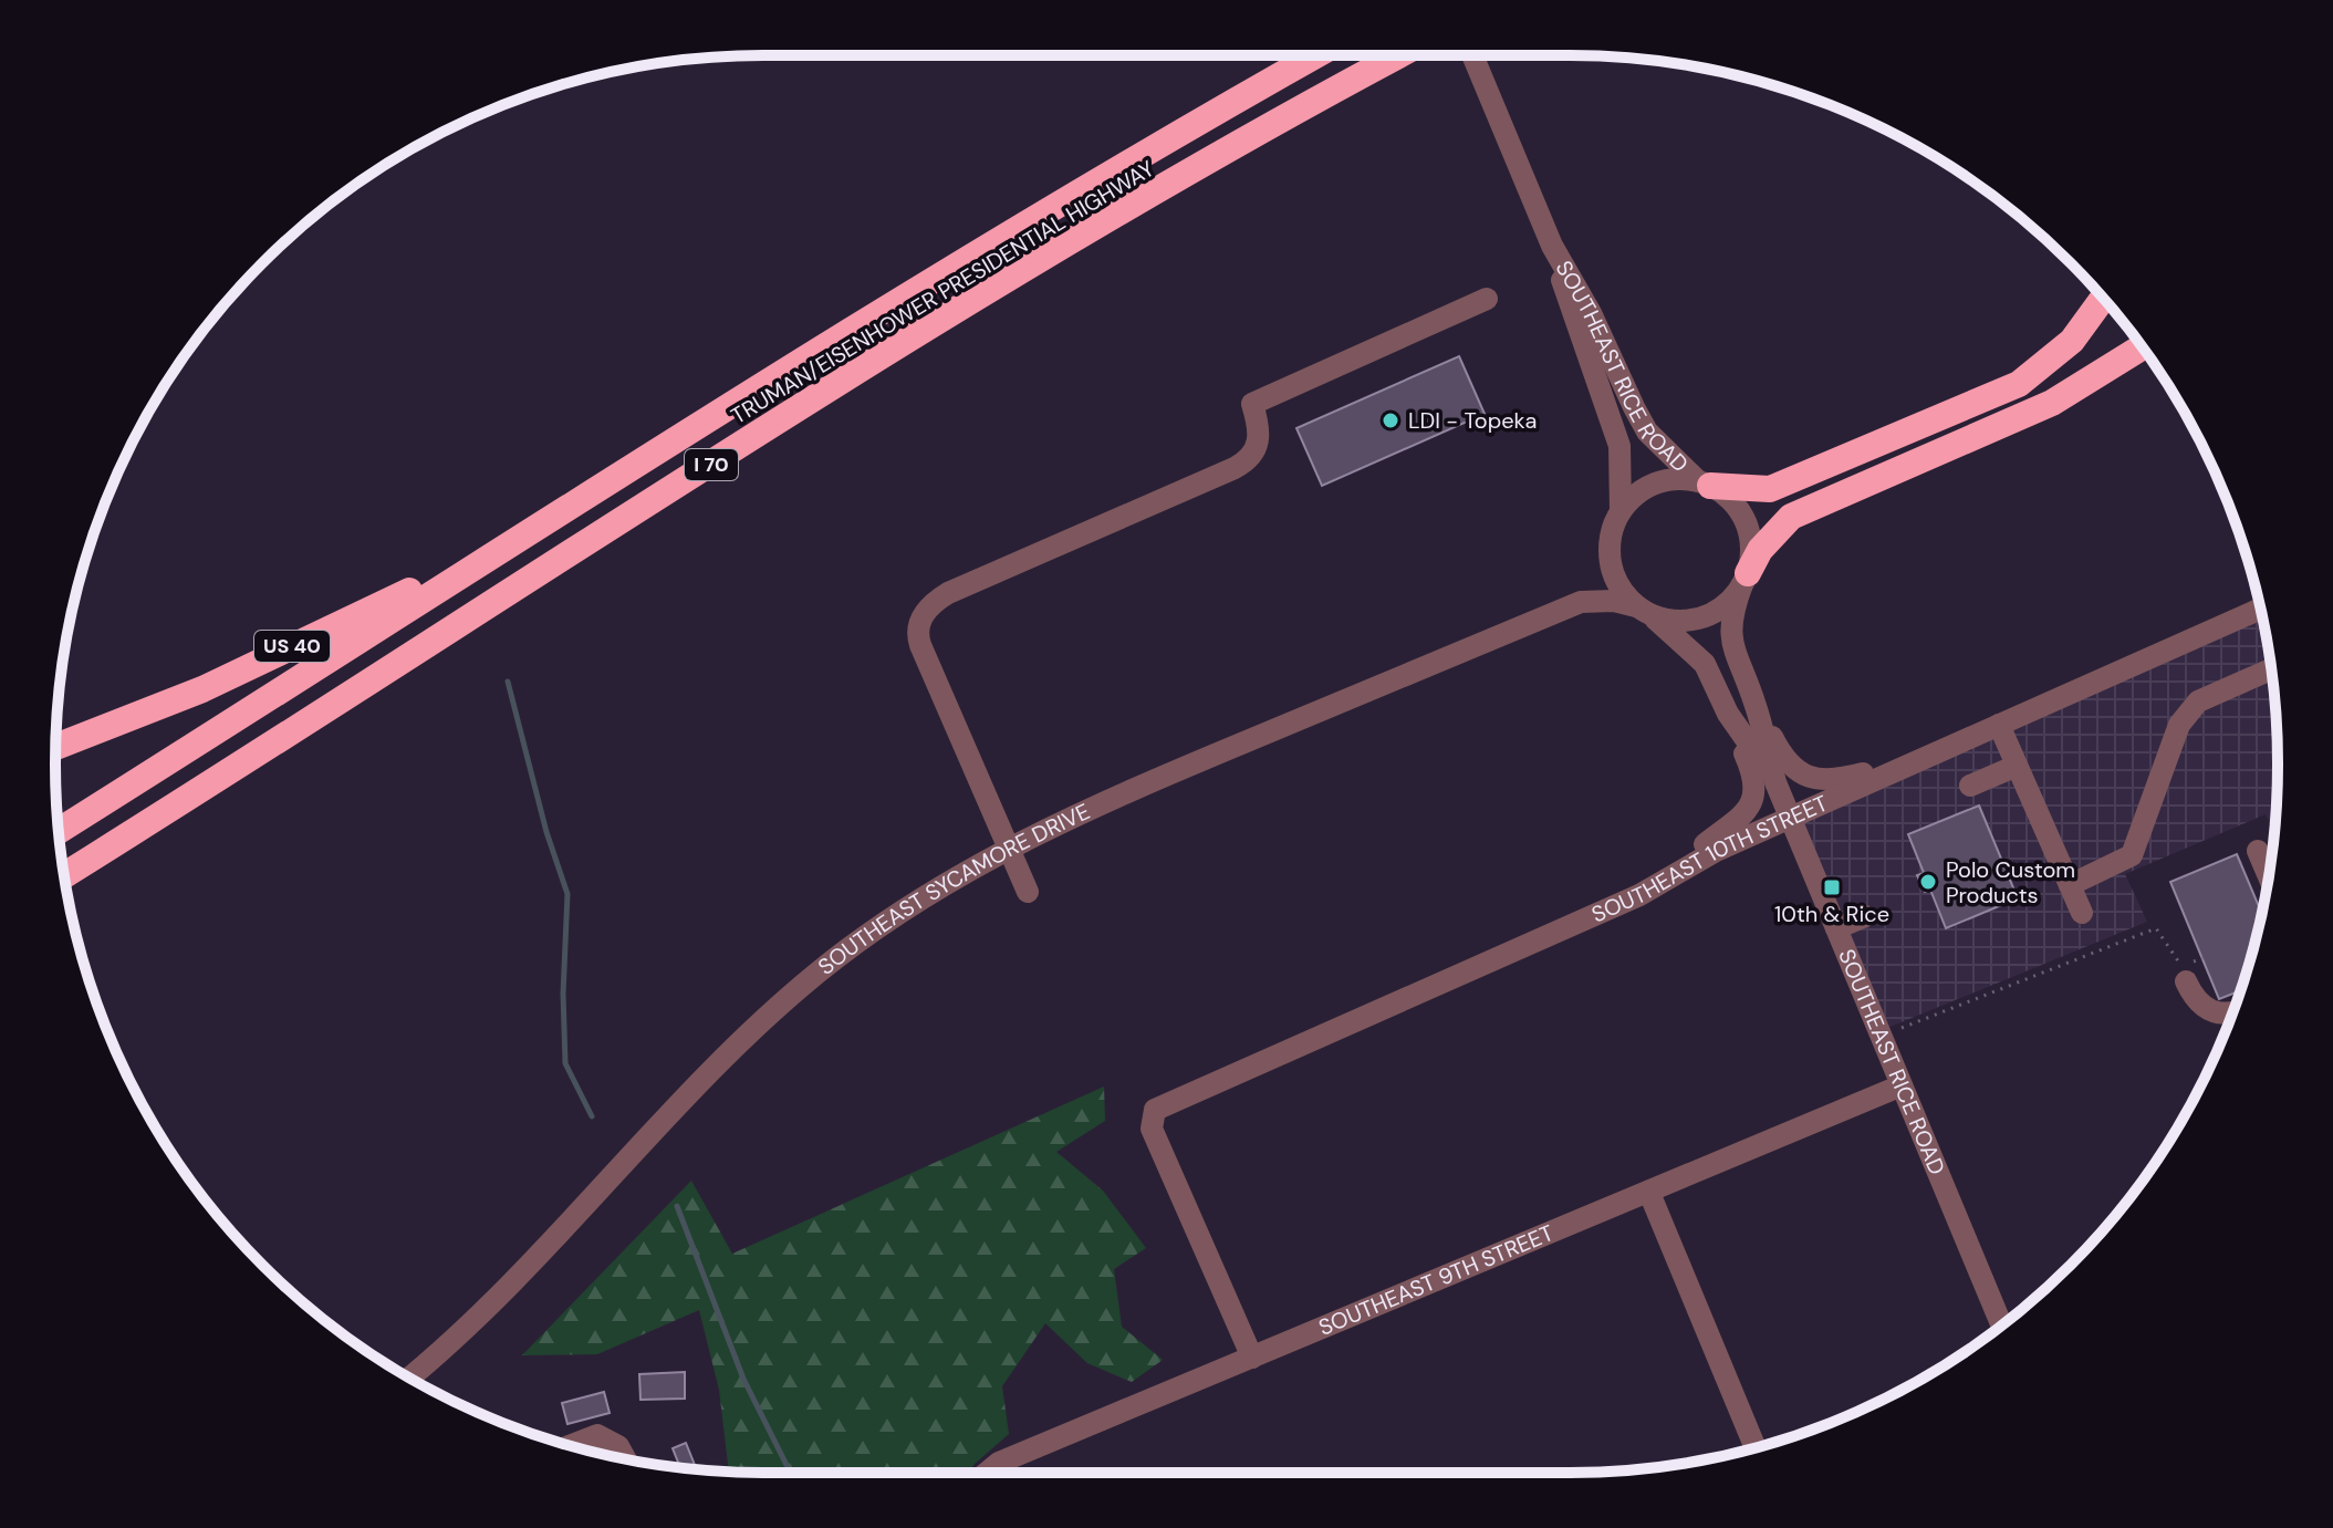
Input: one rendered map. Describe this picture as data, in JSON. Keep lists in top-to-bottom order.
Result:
{
  "streets": {
    "highway": ["TRUMAN/EISENHOWER PRESIDENTIAL HIGHWAY", "I 70", "US 40"],
    "street": [
      "SOUTHEAST RICE ROAD",
      "SOUTHEAST 10TH STREET",
      "SOUTHEAST SYCAMORE DRIVE",
      "SOUTHEAST 9TH STREET"
    ]
  },
  "crossings": [
    ["TRUMAN/EISENHOWER PRESIDENTIAL HIGHWAY", "US 40"],
    ["SOUTHEAST RICE ROAD", "SOUTHEAST 10TH STREET"],
    ["SOUTHEAST RICE ROAD", "SOUTHEAST SYCAMORE DRIVE"],
    ["SOUTHEAST RICE ROAD", "SOUTHEAST 9TH STREET"],
    ["SOUTHEAST 10TH STREET", "SOUTHEAST 9TH STREET"]
  ],
  "places": {
    "other": ["LDI - Topeka", "Polo Custom Products"],
    "transit": ["10th & Rice"]
  }
}
